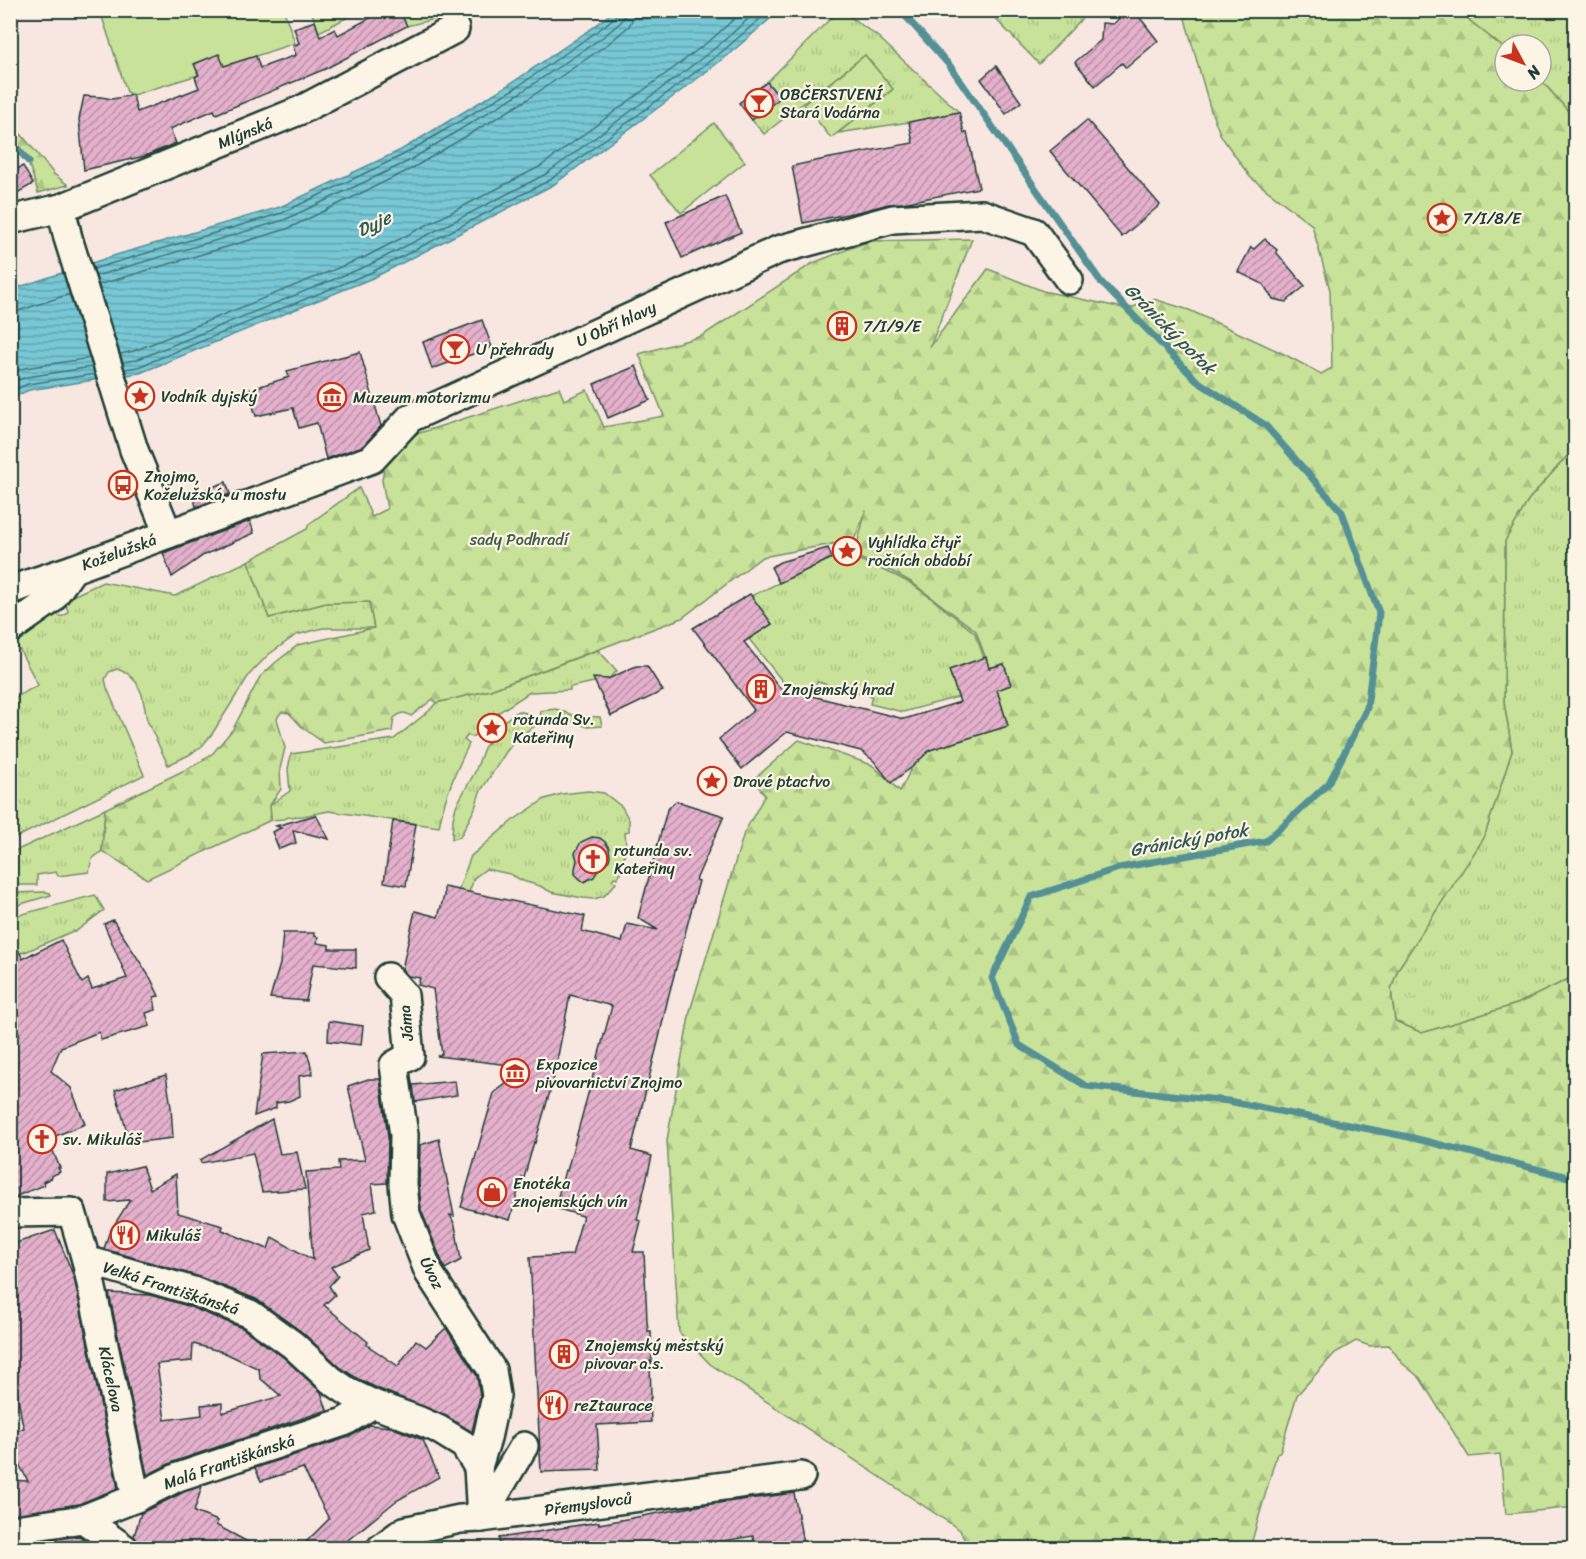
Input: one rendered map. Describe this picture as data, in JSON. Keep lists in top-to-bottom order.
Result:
{
  "streets": {
    "street": [
      "Mlýnská",
      "U Obří hlavy",
      "Koželužská",
      "Jáma",
      "Úvoz",
      "Velká Františkánská",
      "Klácelova",
      "Malá Františkánská",
      "Přemyslovců"
    ]
  },
  "crossings": [
    ["Mlýnská", "Koželužská"],
    ["U Obří hlavy", "Koželužská"],
    ["Jáma", "Úvoz"],
    ["Úvoz", "Velká Františkánská"],
    ["Velká Františkánská", "Klácelova"],
    ["Velká Františkánská", "Malá Františkánská"],
    ["Klácelova", "Malá Františkánská"]
  ],
  "water": ["Dyje", "Gránický potok"],
  "parks": ["sady Podhradí"],
  "places": {
    "bar": ["OBČERSTVENÍ Stará Vodárna", "U přehrady"],
    "place": [
      "7/I/8/E",
      "Vodník dyjský",
      "Vyhlídka čtyř ročních období",
      "rotunda Sv. Kateřiny",
      "Dravé ptactvo"
    ],
    "building": ["7/I/9/E", "Znojemský hrad", "Znojemský městský pivovar a.s."],
    "museum": ["Muzeum motorizmu", "Expozice pivovarnictví Znojmo"],
    "bus stop": ["Znojmo, Koželužská, u mostu"],
    "church": ["rotunda sv. Kateřiny", "sv. Mikuláš"],
    "shop": ["Enotéka znojemských vín"],
    "restaurant": ["Mikuláš", "reZtaurace"]
  },
  "north": "bottom right"
}
